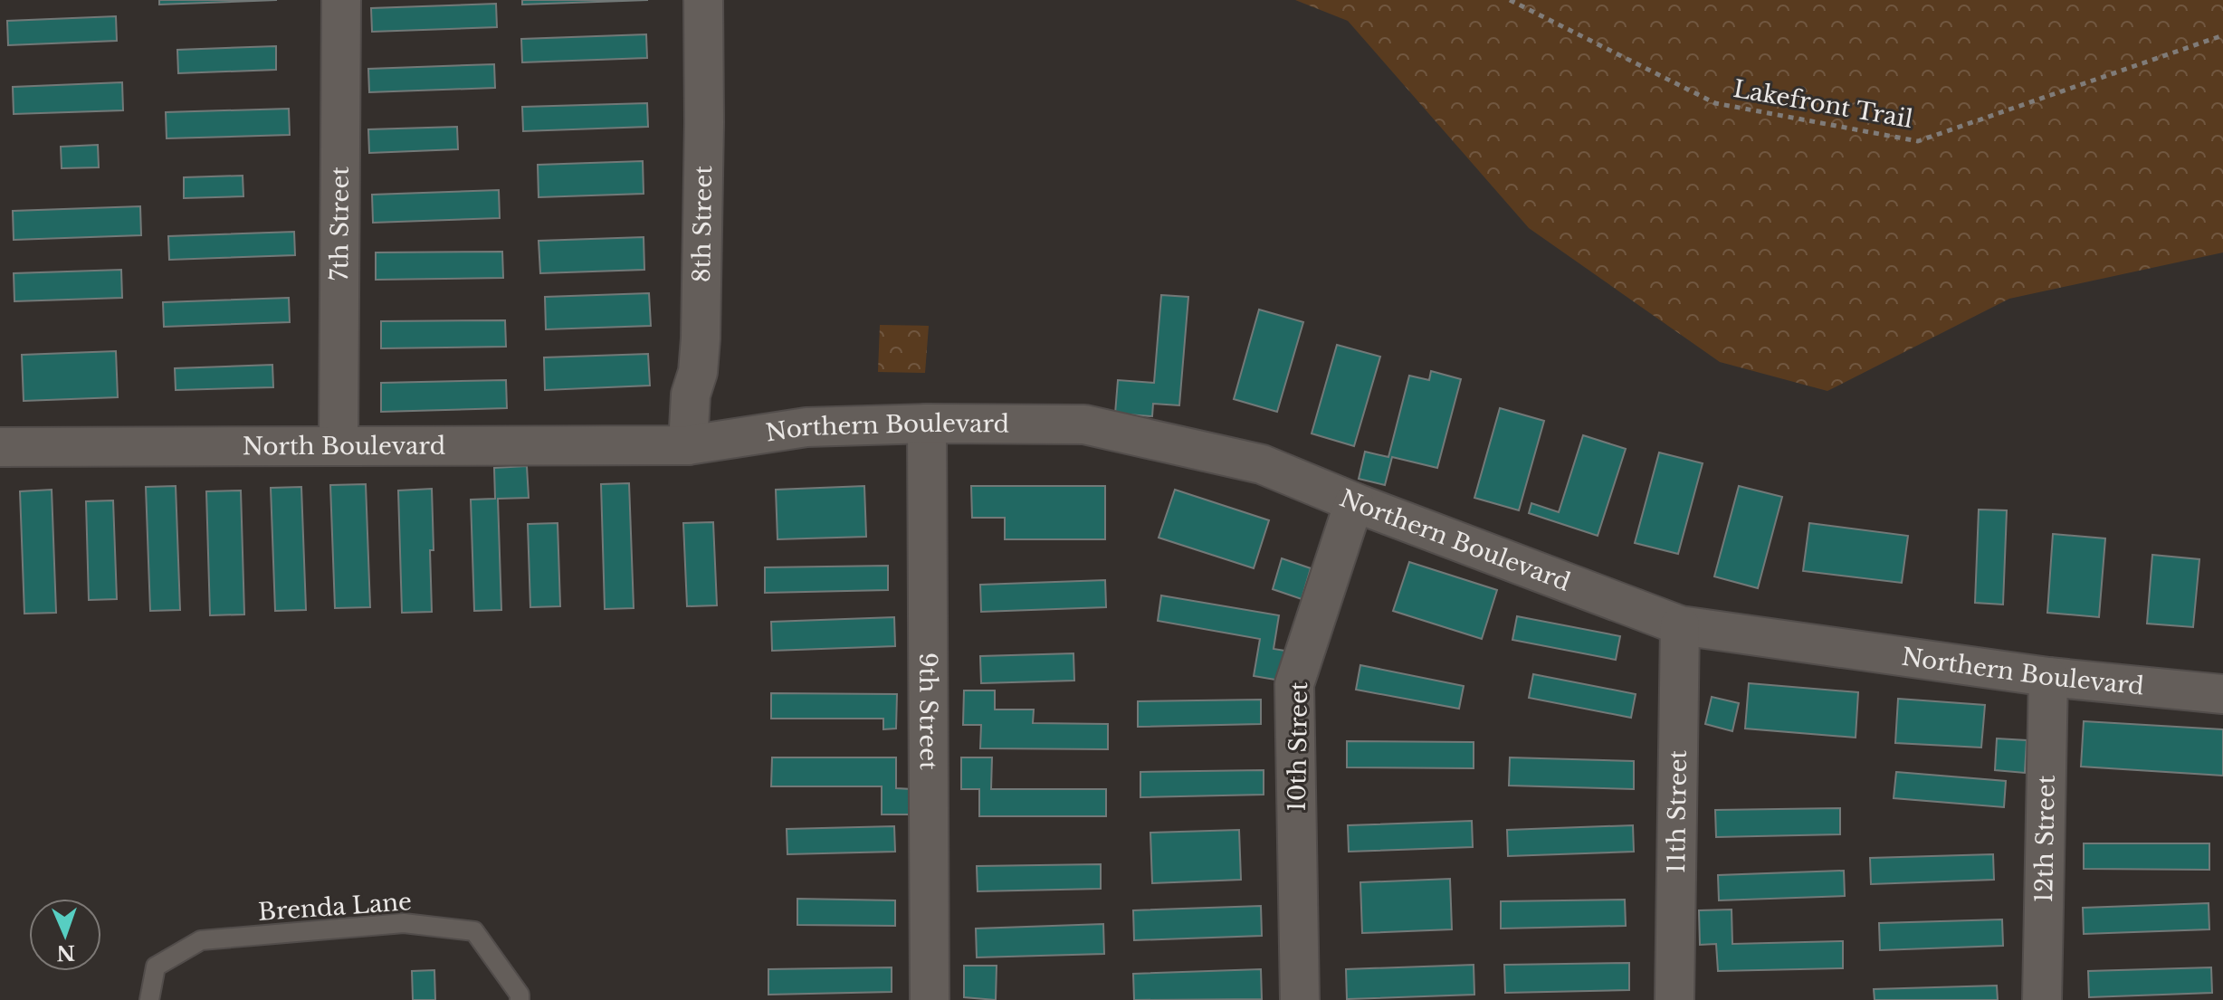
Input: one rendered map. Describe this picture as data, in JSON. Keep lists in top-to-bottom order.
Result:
{
  "streets": {
    "street": [
      "7th Street",
      "8th Street",
      "Northern Boulevard",
      "North Boulevard",
      "9th Street",
      "10th Street",
      "11th Street",
      "12th Street"
    ],
    "lane": ["Brenda Lane"],
    "path": ["Lakefront Trail"]
  },
  "crossings": [
    ["7th Street", "North Boulevard"],
    ["8th Street", "Northern Boulevard"],
    ["8th Street", "North Boulevard"],
    ["Northern Boulevard", "North Boulevard"],
    ["Northern Boulevard", "9th Street"],
    ["Northern Boulevard", "10th Street"],
    ["Northern Boulevard", "11th Street"],
    ["Northern Boulevard", "12th Street"]
  ],
  "north": "bottom"
}
